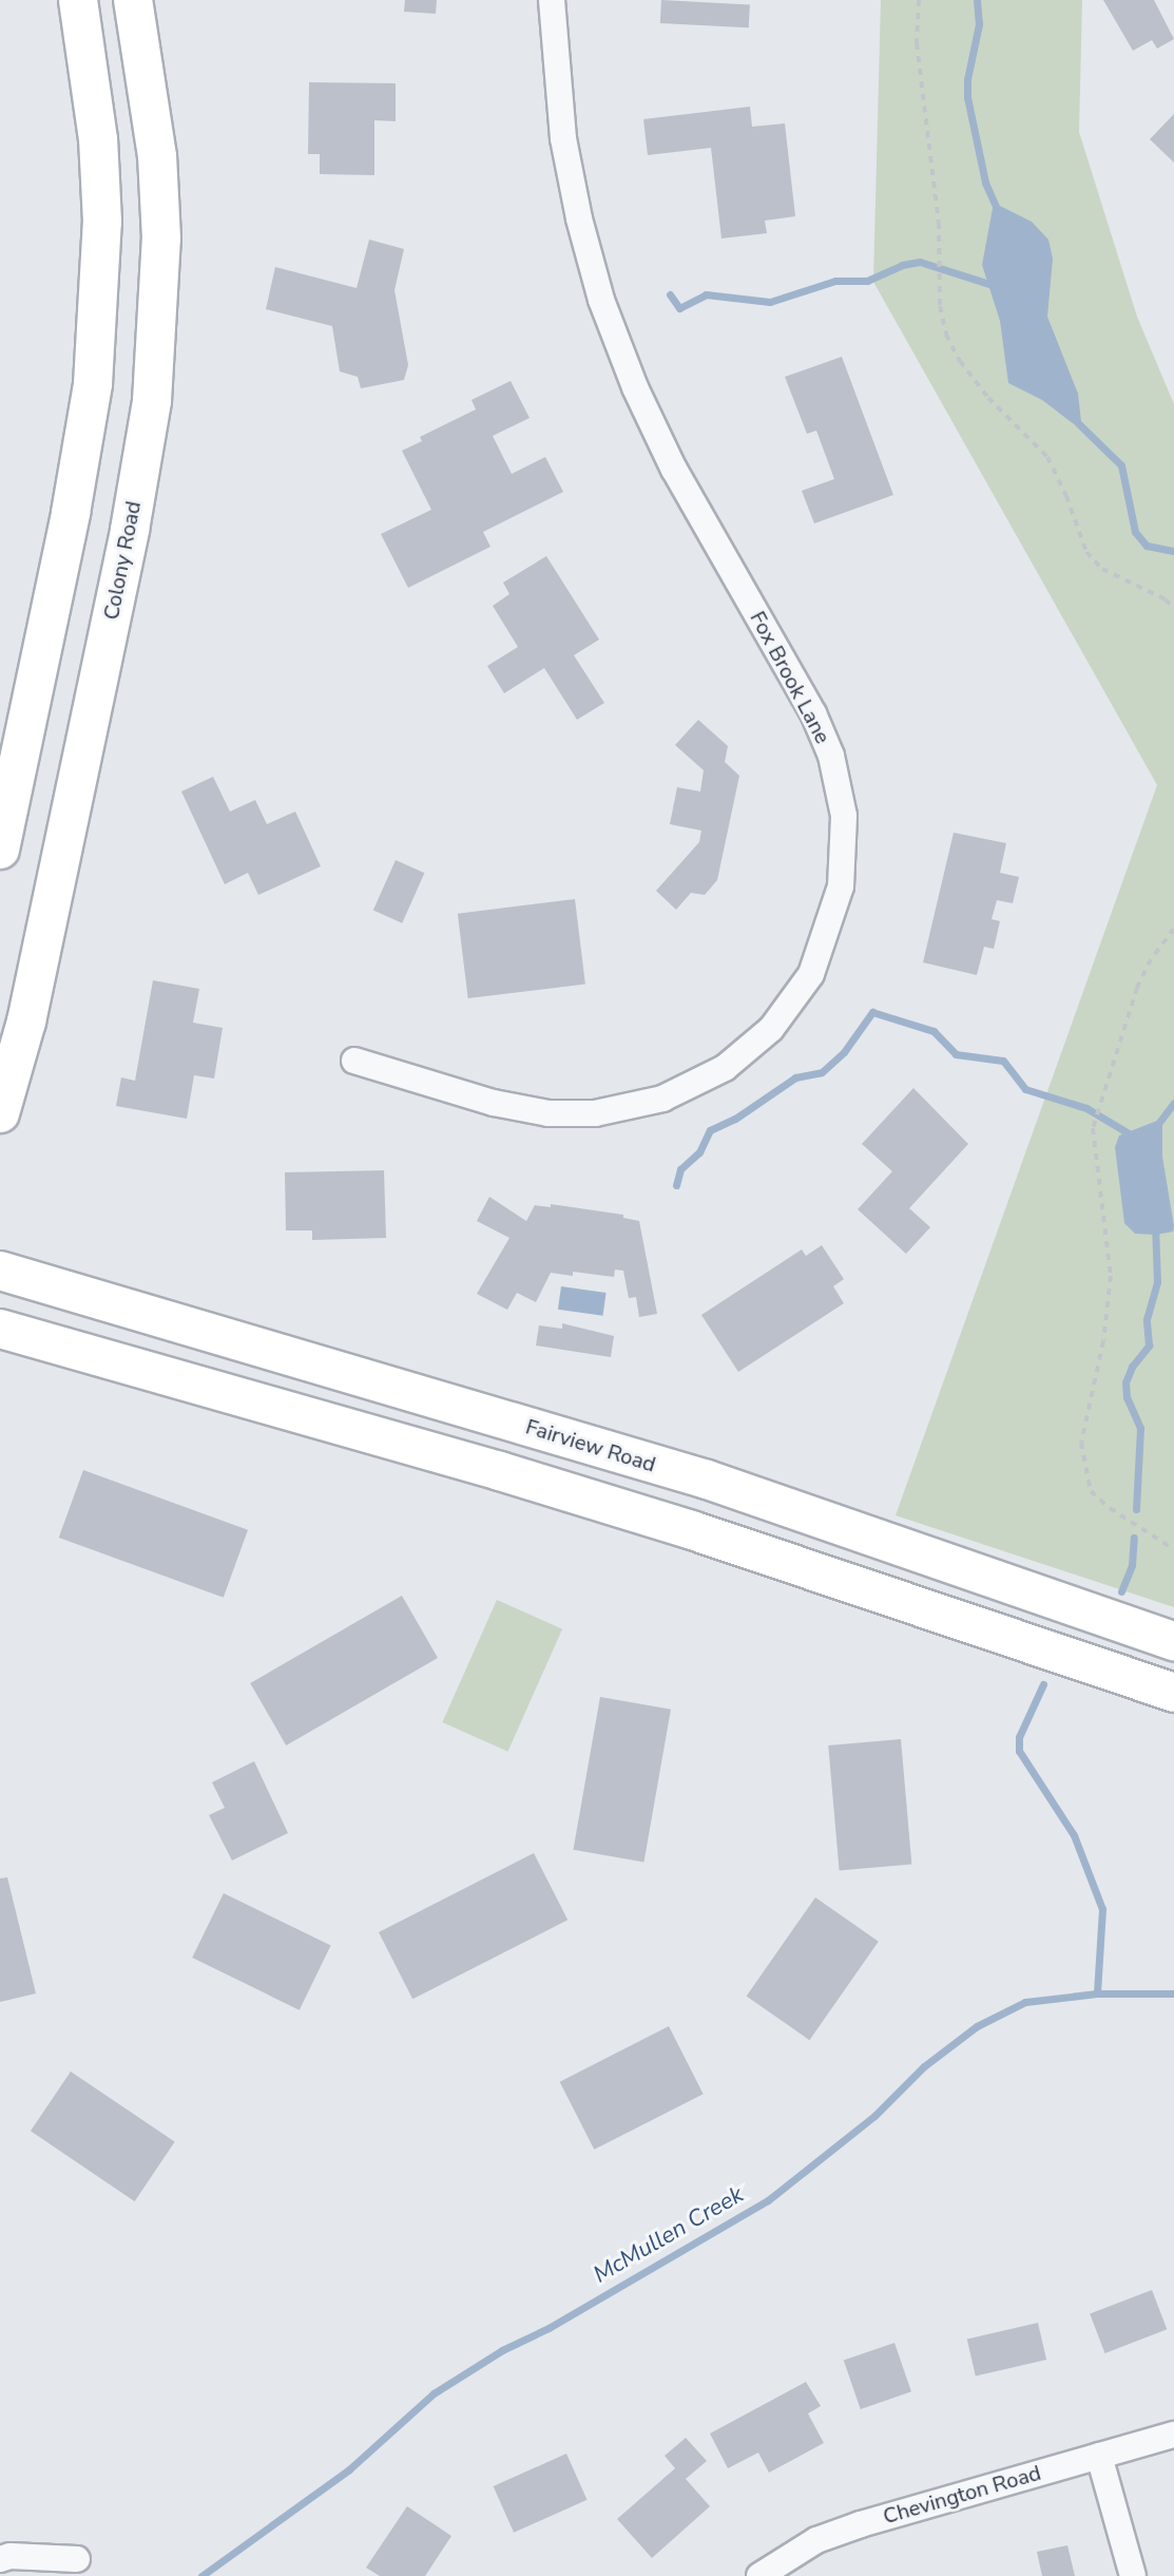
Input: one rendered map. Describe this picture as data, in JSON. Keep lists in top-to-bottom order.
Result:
{
  "streets": {
    "main road": ["Colony Road", "Fairview Road"],
    "street": ["Fox Brook Lane", "Chevington Road"]
  },
  "water": ["McMullen Creek"]
}
